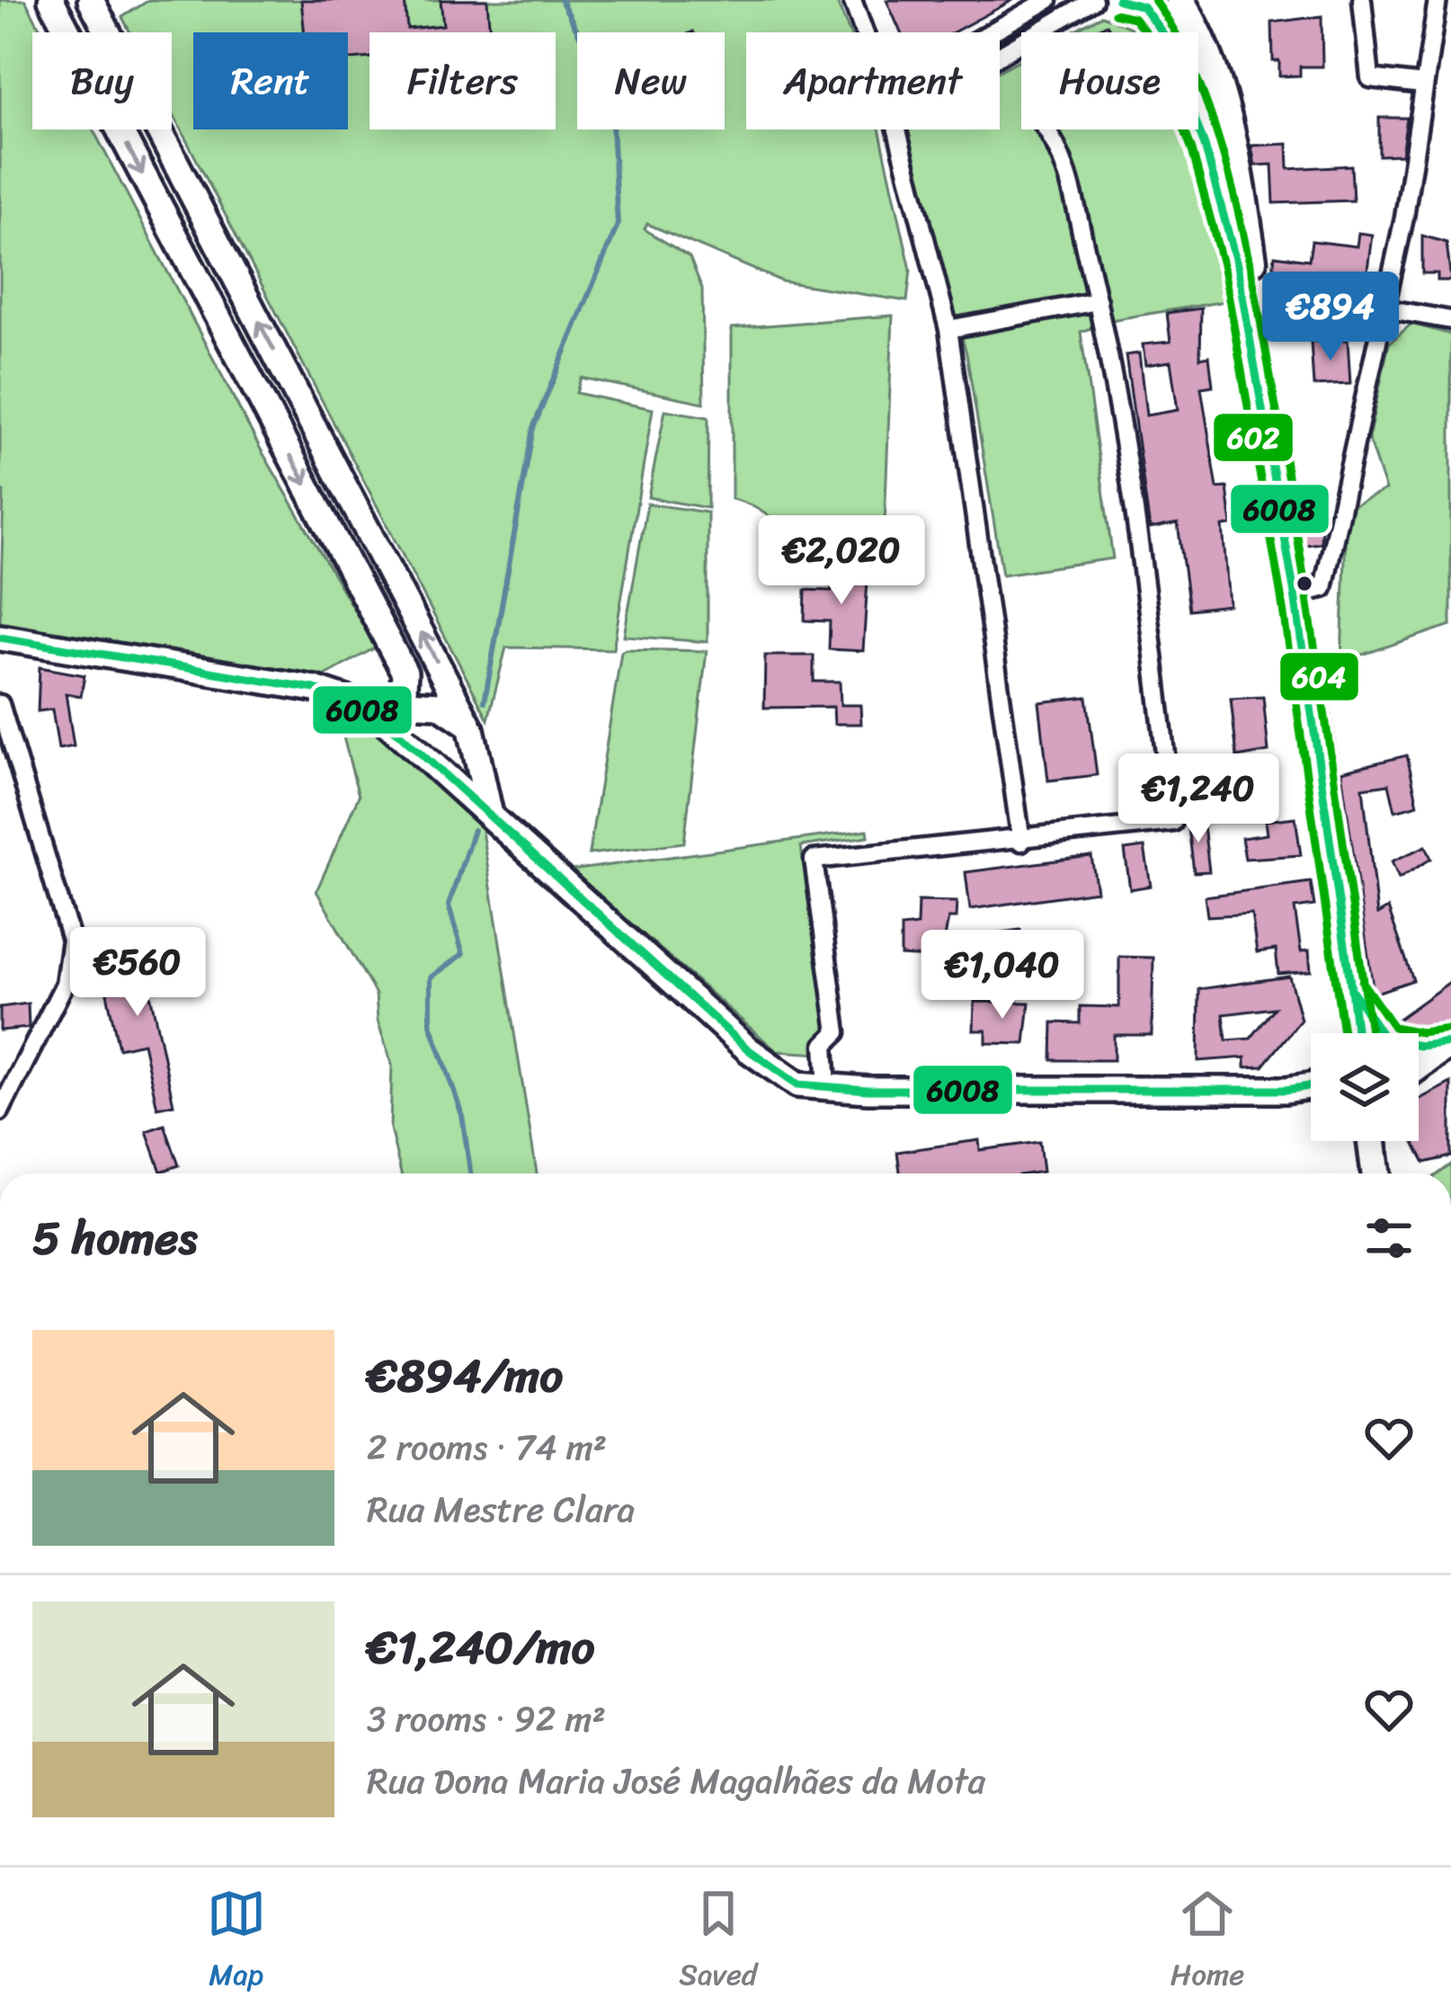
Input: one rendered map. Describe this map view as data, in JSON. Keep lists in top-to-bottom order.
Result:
{
  "lines": ["transit line 6008", "transit line 604", "transit line 602"],
  "page": {
    "chip": [
      "Buy",
      "Rent",
      "Filters",
      "New",
      "Apartment",
      "House"
    ],
    "price": [
      "€894",
      "€2,020",
      "€1,240",
      "€560",
      "€1,040"
    ],
    "heading": "5 homes",
    "list": [
      {
        "name": "€894/mo",
        "note": "2 rooms · 74 m² · Rua Mestre Clara"
      },
      {
        "name": "€1,240/mo",
        "note": "3 rooms · 92 m² · Rua Dona Maria José Magalhães da Mota"
      }
    ],
    "tabs": ["Map", "Saved", "Home"]
  }
}
